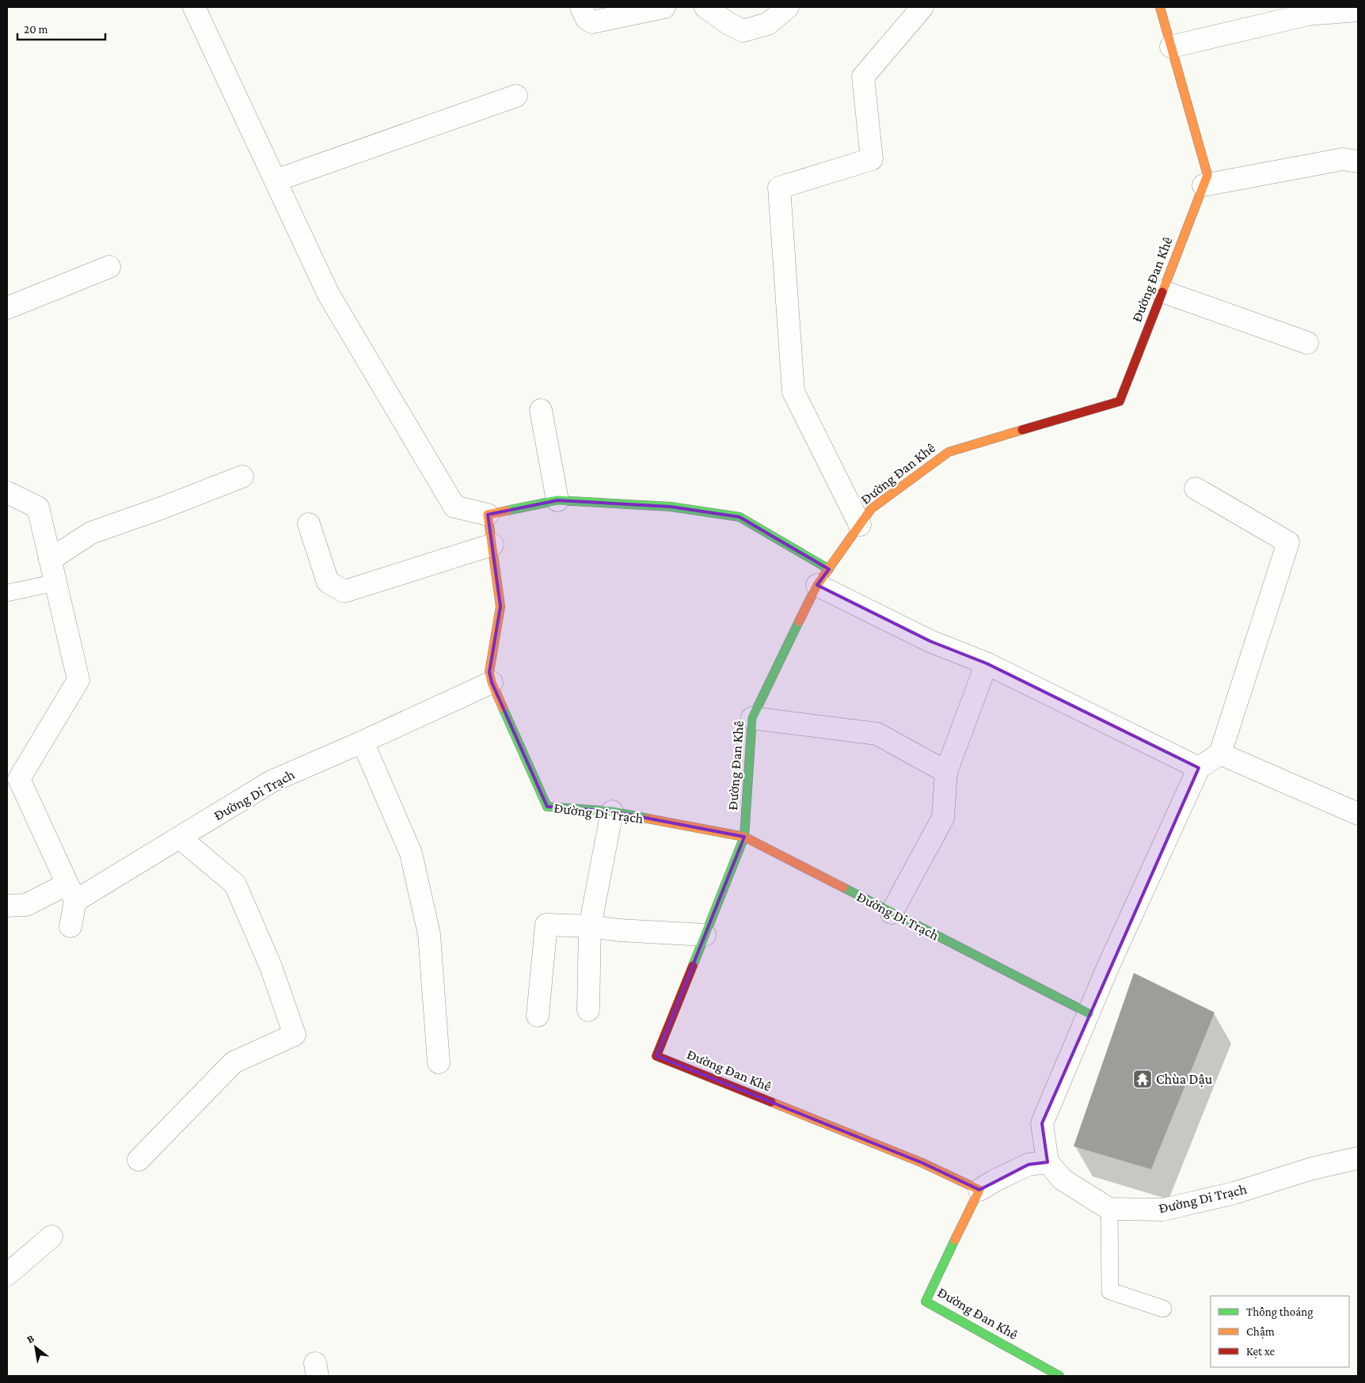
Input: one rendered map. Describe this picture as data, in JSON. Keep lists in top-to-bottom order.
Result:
{
  "streets": {
    "street": ["Đường Đan Khê", "Đường Di Trạch"]
  },
  "crossings": [
    ["Đường Đan Khê", "Đường Di Trạch"]
  ],
  "places": {
    "temple": ["Chùa Dậu"]
  },
  "legend": ["Thông thoáng", "Chậm", "Kẹt xe"],
  "scale_bar": "20 m",
  "north": "top left"
}
